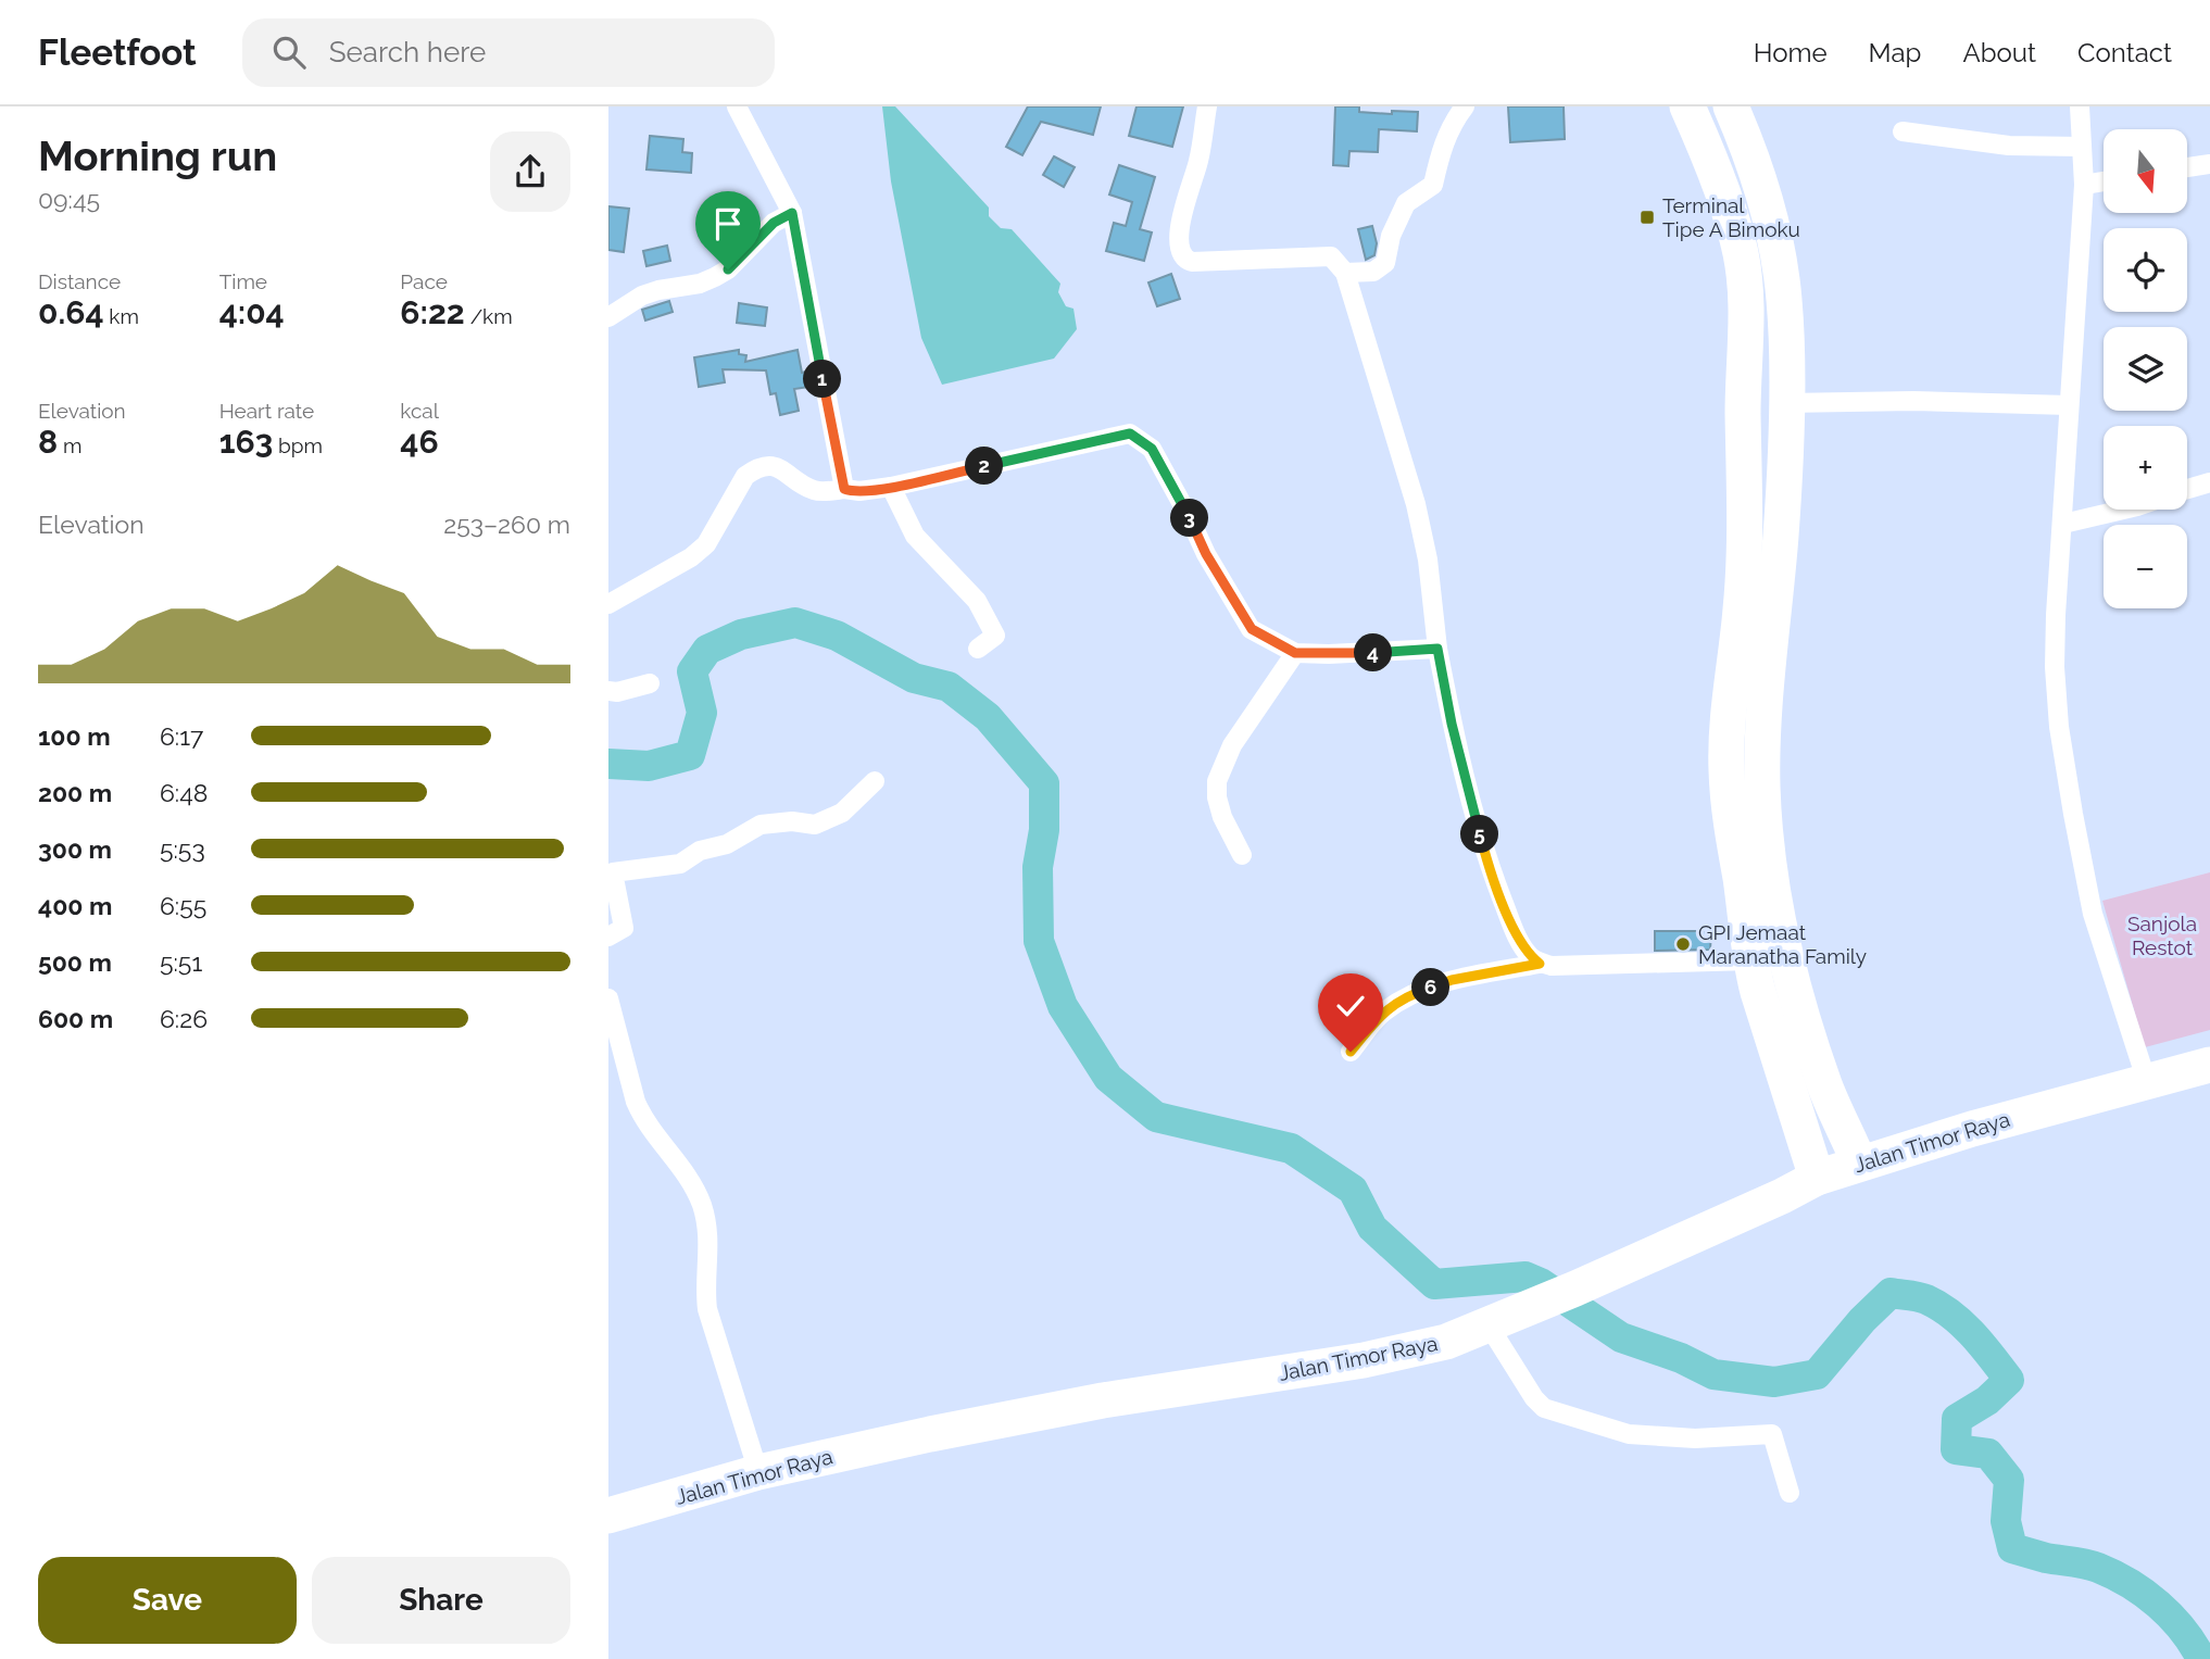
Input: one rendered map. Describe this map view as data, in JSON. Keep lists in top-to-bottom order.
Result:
{
  "streets": {
    "highway": ["Jalan Timor Raya"]
  },
  "parks": ["Sanjola Restot"],
  "places": {
    "transit": ["Terminal Tipe A Bimoku"],
    "other": ["GPI Jemaat Maranatha Family"]
  },
  "north": "bottom",
  "page": {
    "header": "Fleetfoot",
    "search": "Search here",
    "nav": [
      "Home",
      "Map",
      "About",
      "Contact"
    ],
    "heading": ["Morning run", "09:45"],
    "map_buttons": ["+", "−"],
    "stats": [
      ["Distance", "0.64 km"],
      ["Time", "4:04"],
      ["Pace", "6:22 /km"],
      ["Elevation", "8 m"],
      ["Heart rate", "163 bpm"],
      ["kcal", "46"]
    ],
    "pins": [
      "1",
      "2",
      "3",
      "4",
      "5",
      "6"
    ],
    "chart": ["Elevation", "253–260 m"],
    "list": [
      {
        "name": "100 m",
        "note": "6:17"
      },
      {
        "name": "200 m",
        "note": "6:48"
      },
      {
        "name": "300 m",
        "note": "5:53"
      },
      {
        "name": "400 m",
        "note": "6:55"
      },
      {
        "name": "500 m",
        "note": "5:51"
      },
      {
        "name": "600 m",
        "note": "6:26"
      }
    ],
    "buttons": ["Save", "Share"]
  }
}
